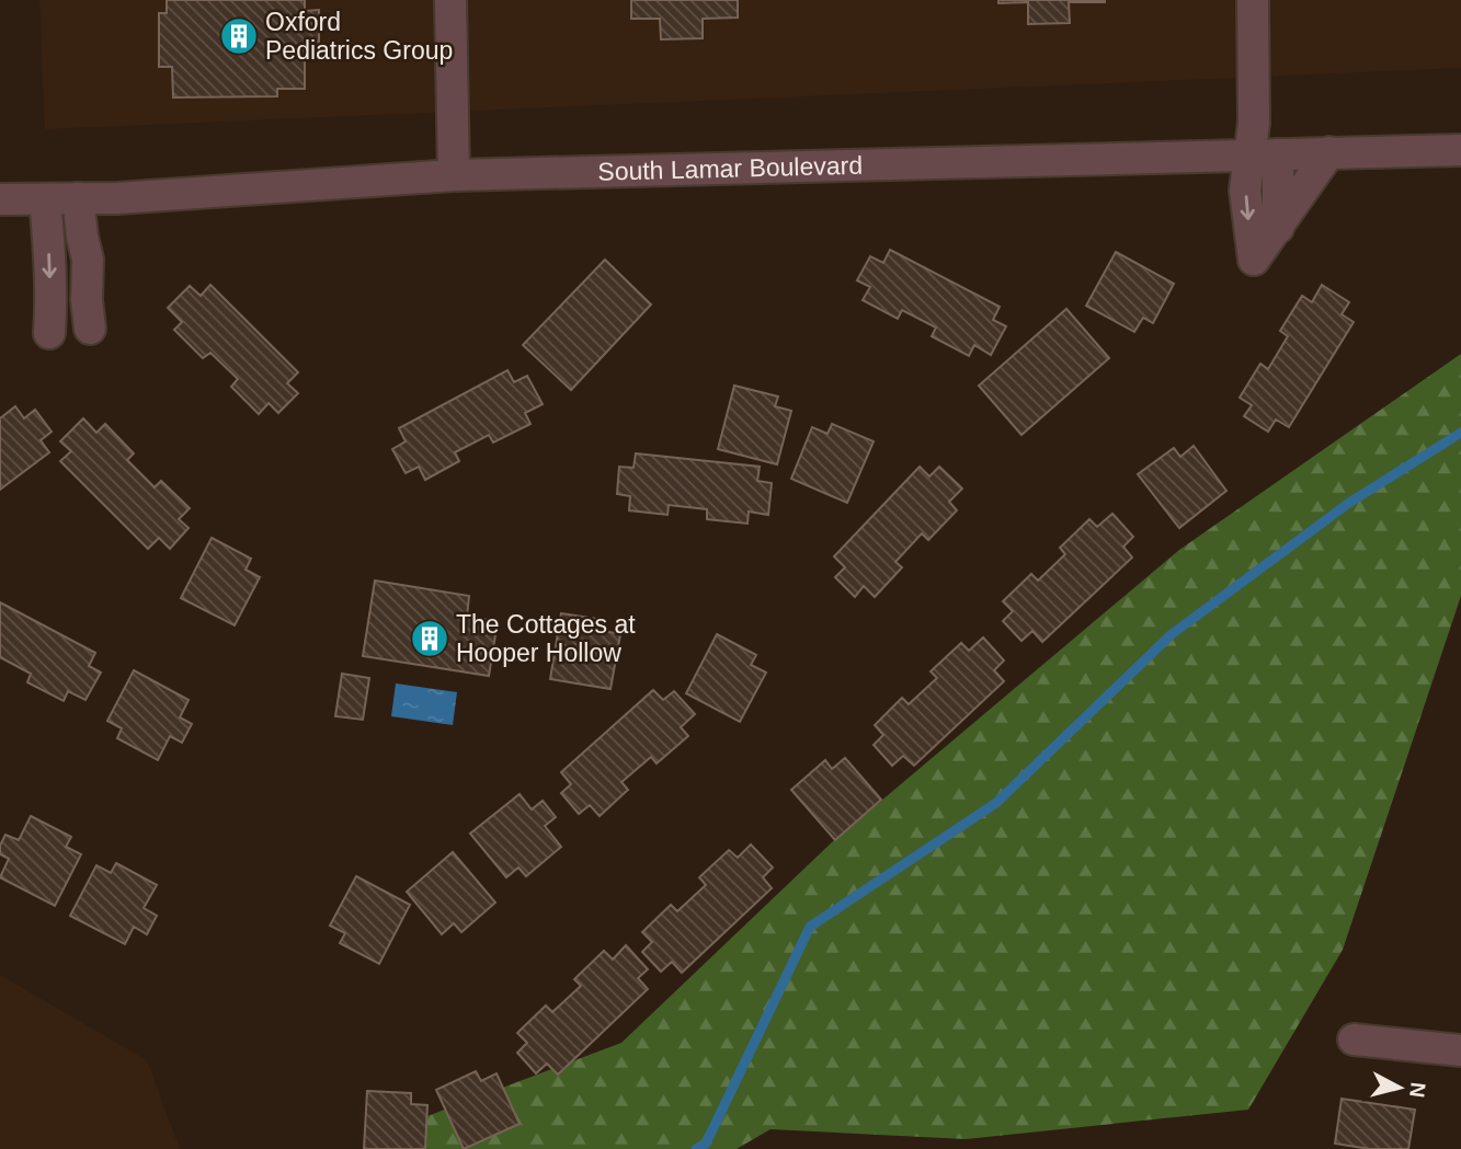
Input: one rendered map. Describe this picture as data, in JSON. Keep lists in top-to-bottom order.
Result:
{
  "streets": {
    "street": ["South Lamar Boulevard"]
  },
  "places": {
    "building": ["Oxford Pediatrics Group", "The Cottages at Hooper Hollow"]
  },
  "north": "right"
}
